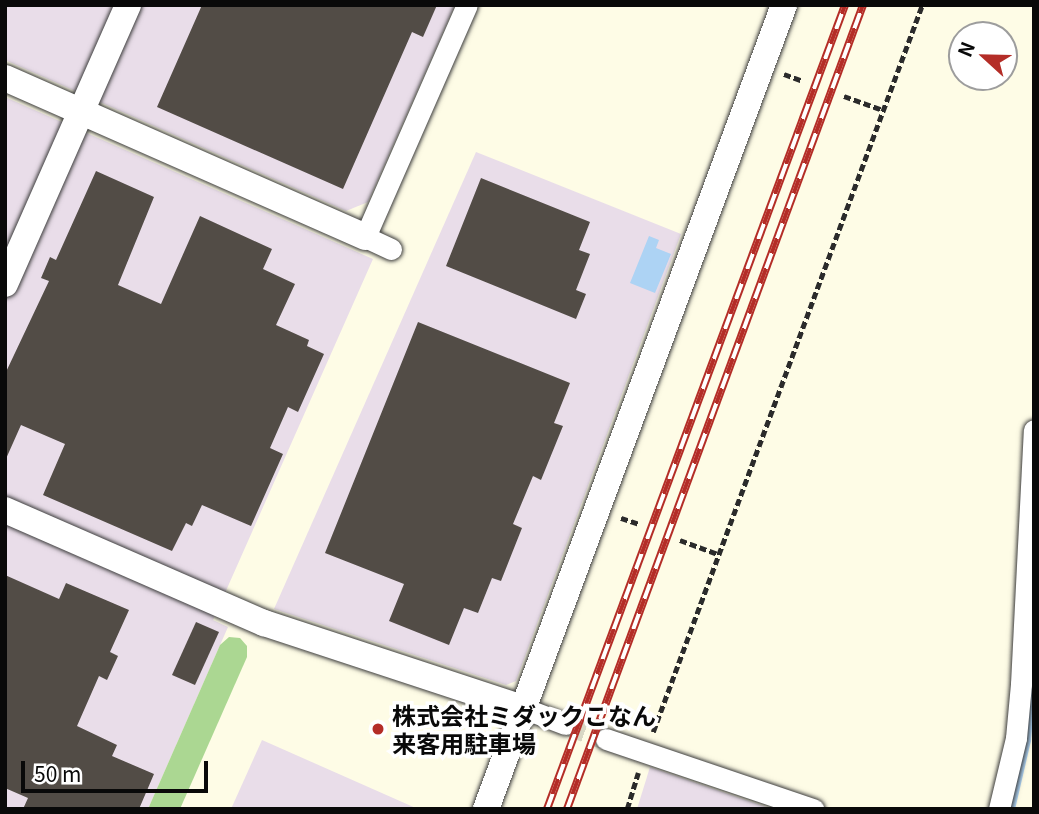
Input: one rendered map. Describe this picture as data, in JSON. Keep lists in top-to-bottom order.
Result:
{
  "places": ["株式会社ミダックこなん 来客用駐車場"],
  "scale_bar": "50 m",
  "north": "left"
}
